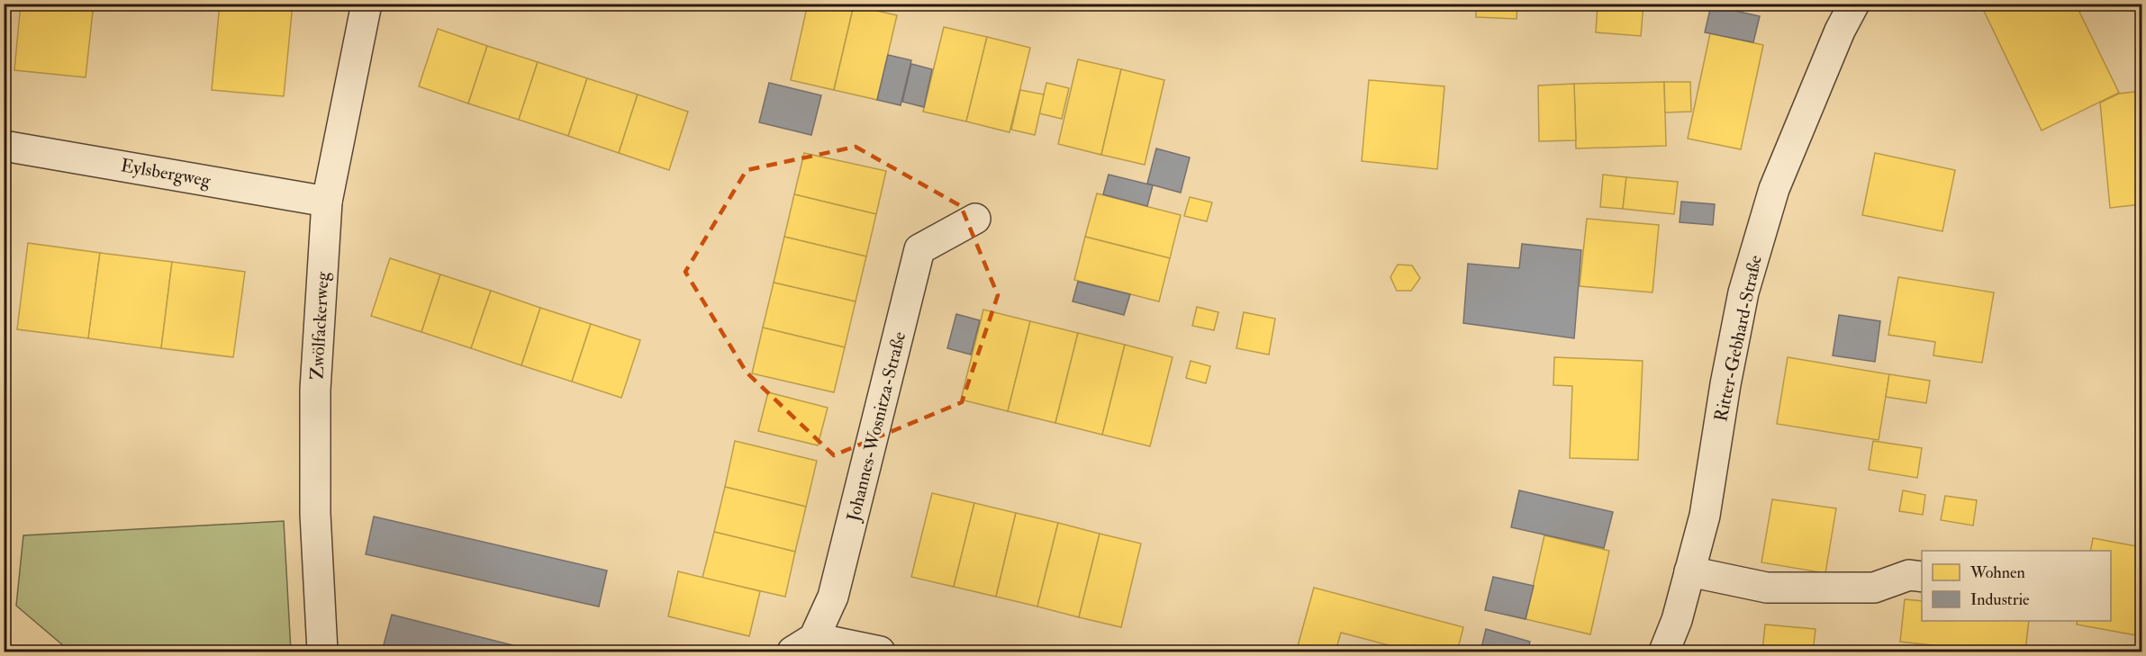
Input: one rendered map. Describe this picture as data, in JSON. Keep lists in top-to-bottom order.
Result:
{
  "streets": {
    "street": [
      "Eylsbergweg",
      "Zwölfackerweg",
      "Ritter-Gebhard-Straße",
      "Johannes-Wosnitza-Straße"
    ]
  },
  "crossings": [
    ["Eylsbergweg", "Zwölfackerweg"]
  ],
  "legend": ["Wohnen", "Industrie"]
}
